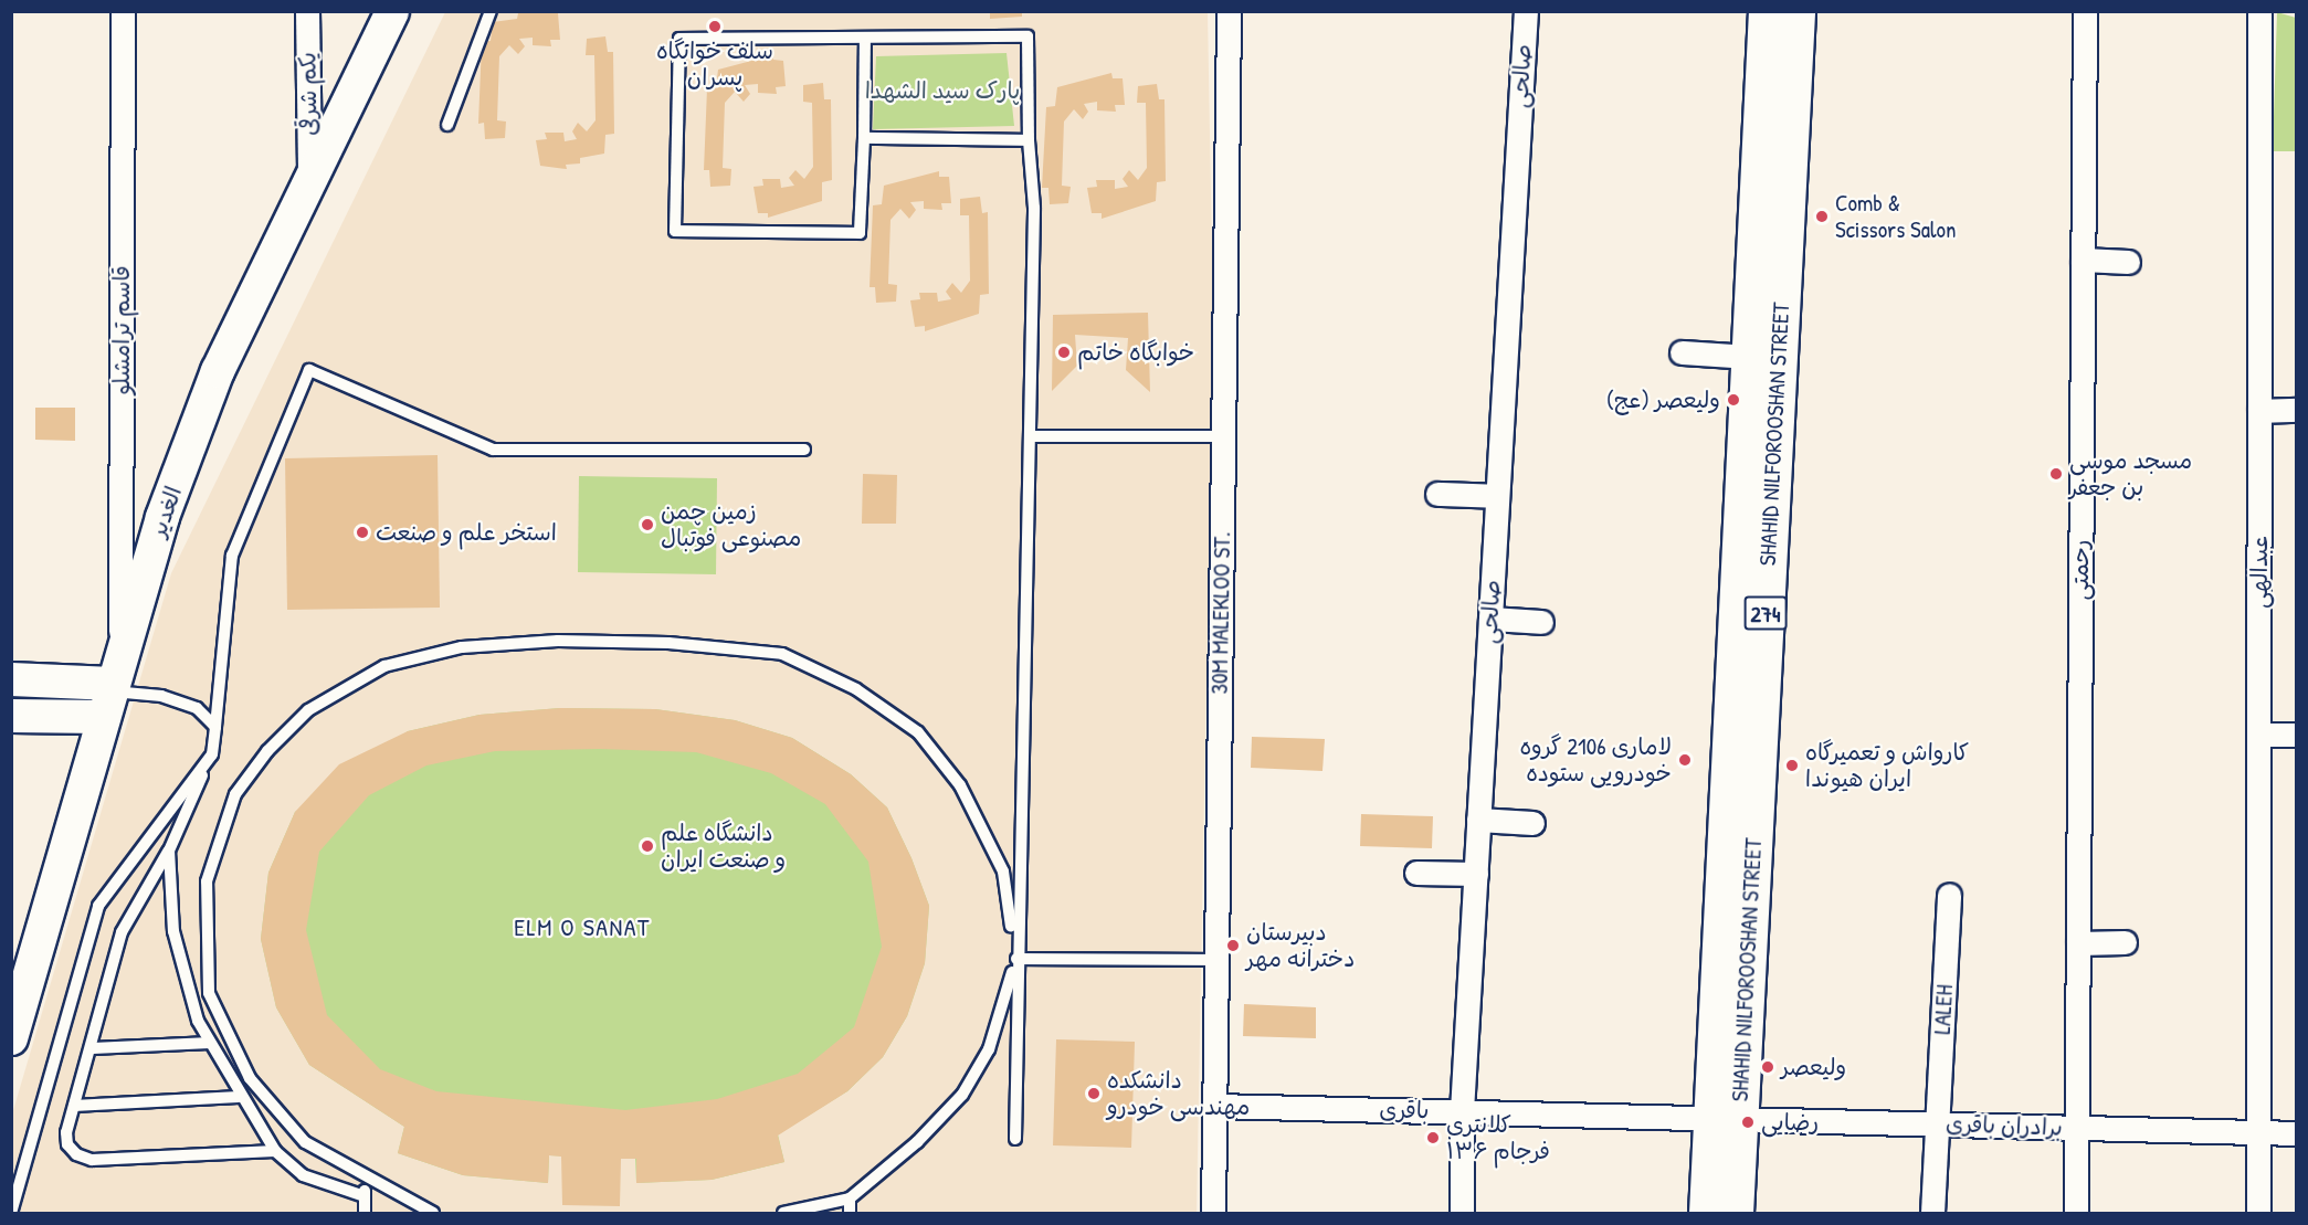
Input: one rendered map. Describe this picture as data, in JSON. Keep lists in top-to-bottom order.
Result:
{
  "streets": {
    "main road": ["SHAHID NILFOROOSHAN STREET", "الغدیر", "274"],
    "street": [
      "صالحی",
      "یکم شرقی",
      "قاسم ترامشلو",
      "رحمتی",
      "عبدالهی",
      "30M MALEKLOO ST.",
      "LALEH",
      "باقری",
      "برادران باقری"
    ]
  },
  "crossings": [
    ["صالحی", "باقری"],
    ["یکم شرقی", "الغدیر"],
    ["قاسم ترامشلو", "الغدیر"],
    ["SHAHID NILFOROOSHAN STREET", "باقری"],
    ["SHAHID NILFOROOSHAN STREET", "برادران باقری"],
    ["رحمتی", "برادران باقری"],
    ["عبدالهی", "برادران باقری"],
    ["30M MALEKLOO ST.", "باقری"],
    ["LALEH", "برادران باقری"],
    ["باقری", "برادران باقری"]
  ],
  "districts": ["ELM O SANAT"],
  "parks": ["پارک سید الشهدا"],
  "places": [
    "سلف خوابگاه پسران",
    "Comb & Scissors Salon",
    "خوابگاه خاتم",
    "ولیعصر (عج)",
    "مسجد موسی بن جعفر",
    "زمین چمن مصنوعی فوتبال",
    "استخر علم و صنعت",
    "لاماری 2106 گروه خودرویی ستوده",
    "کارواش و تعمیرگاه ایران هیوندا",
    "دانشگاه علم و صنعت ایران",
    "دبیرستان دخترانه مهر",
    "ولیعصر",
    "دانشکده مهندسی خودرو",
    "رضایی",
    "کلانتری ۱۳۶ فرجام"
  ]
}
